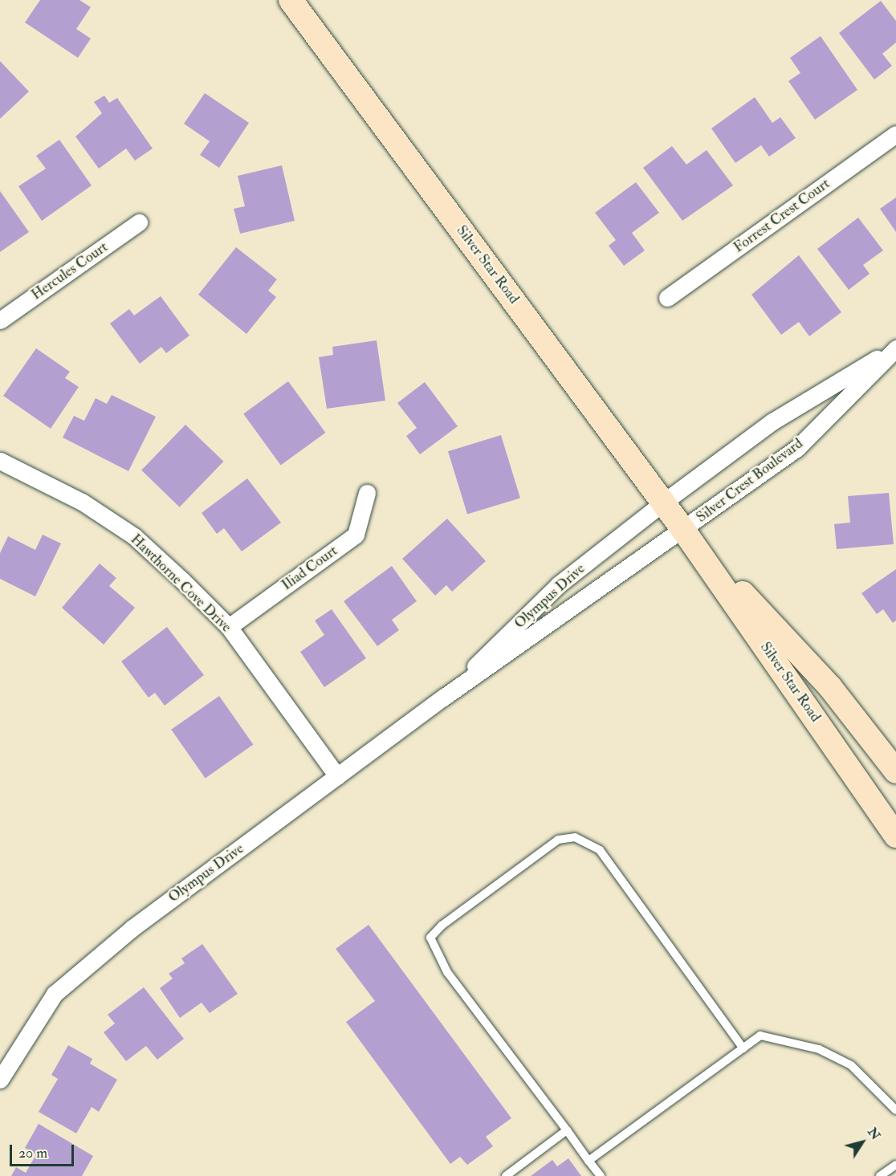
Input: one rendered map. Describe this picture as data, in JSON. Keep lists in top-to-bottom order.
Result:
{
  "streets": {
    "main road": ["Silver Star Road"],
    "street": [
      "Forrest Crest Court",
      "Hercules Court",
      "Silver Crest Boulevard",
      "Iliad Court",
      "Hawthorne Cove Drive",
      "Olympus Drive"
    ]
  },
  "crossings": [
    ["Silver Star Road", "Silver Crest Boulevard"],
    ["Silver Star Road", "Olympus Drive"],
    ["Silver Crest Boulevard", "Olympus Drive"],
    ["Iliad Court", "Hawthorne Cove Drive"],
    ["Hawthorne Cove Drive", "Olympus Drive"]
  ],
  "scale_bar": "20 m",
  "north": "top right"
}
